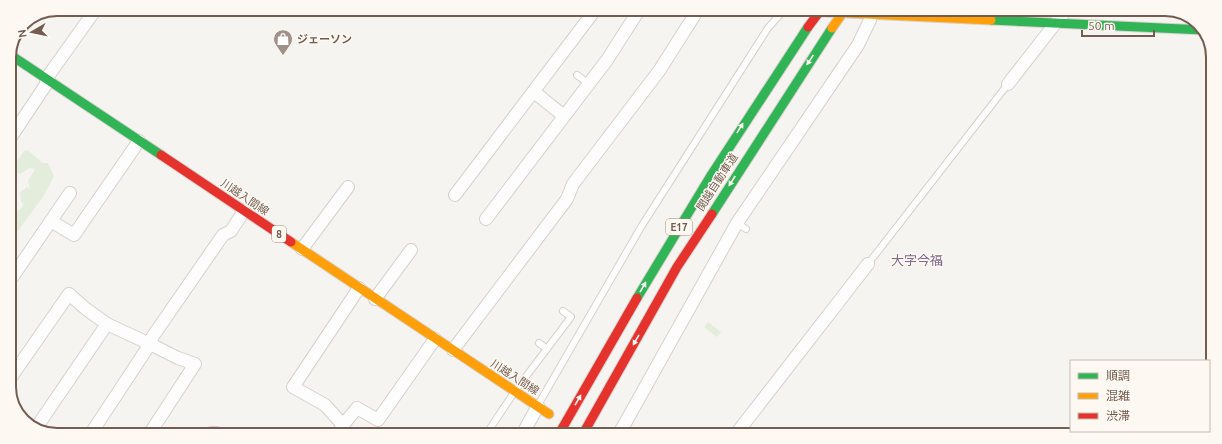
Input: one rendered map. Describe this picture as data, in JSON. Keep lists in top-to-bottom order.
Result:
{
  "streets": {
    "main road": [
      "関越自動車道",
      "川越入間線",
      "E17",
      "8"
    ]
  },
  "districts": ["大字今福"],
  "places": {
    "shop": ["ジェーソン"]
  },
  "legend": ["順調", "混雑", "渋滞"],
  "scale_bar": "50 m",
  "north": "left"
}
